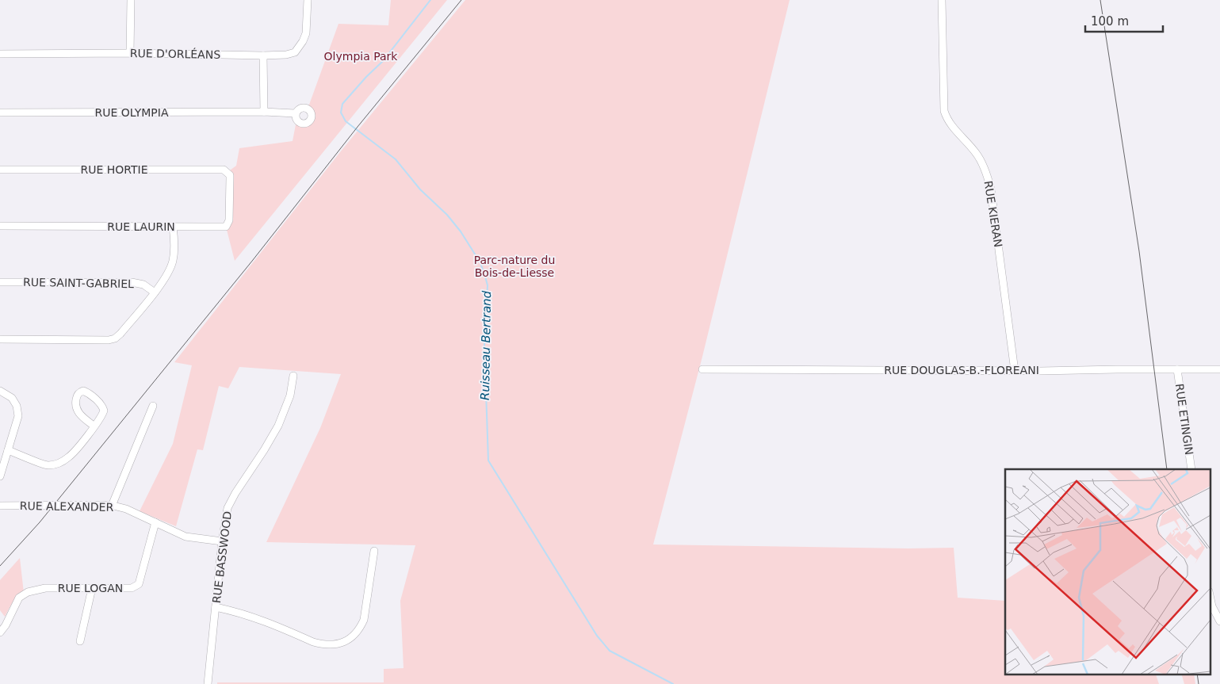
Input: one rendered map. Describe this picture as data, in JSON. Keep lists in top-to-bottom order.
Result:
{
  "streets": {
    "street": [
      "RUE D'ORLÉANS",
      "RUE OLYMPIA",
      "RUE HORTIE",
      "RUE KIERAN",
      "RUE LAURIN",
      "RUE SAINT-GABRIEL",
      "RUE DOUGLAS-B.-FLOREANI",
      "RUE ETINGIN",
      "RUE ALEXANDER",
      "RUE BASSWOOD",
      "RUE LOGAN"
    ]
  },
  "crossings": [
    ["RUE HORTIE", "RUE LAURIN"],
    ["RUE KIERAN", "RUE DOUGLAS-B.-FLOREANI"],
    ["RUE DOUGLAS-B.-FLOREANI", "RUE ETINGIN"],
    ["RUE ALEXANDER", "RUE BASSWOOD"],
    ["RUE ALEXANDER", "RUE LOGAN"]
  ],
  "water": ["Ruisseau Bertrand"],
  "parks": ["Olympia Park", "Parc-nature du Bois-de-Liesse"],
  "scale_bar": "100 m"
}
